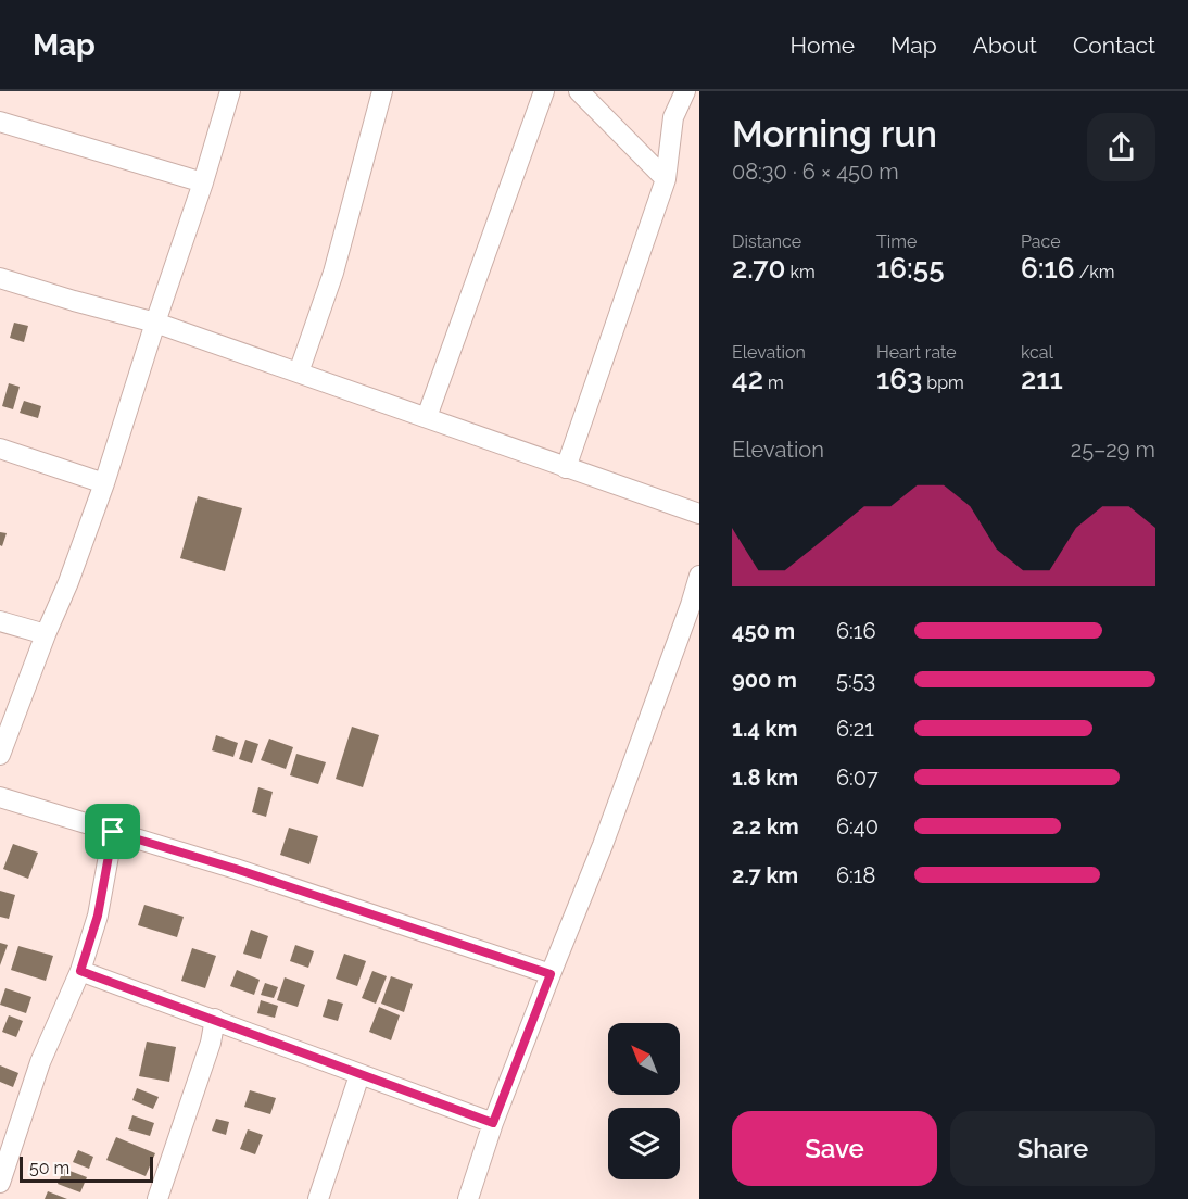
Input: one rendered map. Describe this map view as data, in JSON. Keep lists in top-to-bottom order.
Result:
{
  "scale_bar": "50 m",
  "north": "top left",
  "page": {
    "header": "Map",
    "nav": [
      "Home",
      "Map",
      "About",
      "Contact"
    ],
    "heading": ["Morning run", "08:30 · 6 × 450 m"],
    "stats": [
      ["Distance", "2.70 km"],
      ["Time", "16:55"],
      ["Pace", "6:16 /km"],
      ["Elevation", "42 m"],
      ["Heart rate", "163 bpm"],
      ["kcal", "211"]
    ],
    "chart": ["Elevation", "25–29 m"],
    "list": [
      {
        "name": "450 m",
        "note": "6:16"
      },
      {
        "name": "900 m",
        "note": "5:53"
      },
      {
        "name": "1.4 km",
        "note": "6:21"
      },
      {
        "name": "1.8 km",
        "note": "6:07"
      },
      {
        "name": "2.2 km",
        "note": "6:40"
      },
      {
        "name": "2.7 km",
        "note": "6:18"
      }
    ],
    "buttons": ["Save", "Share"],
    "scale": "50 m"
  }
}
